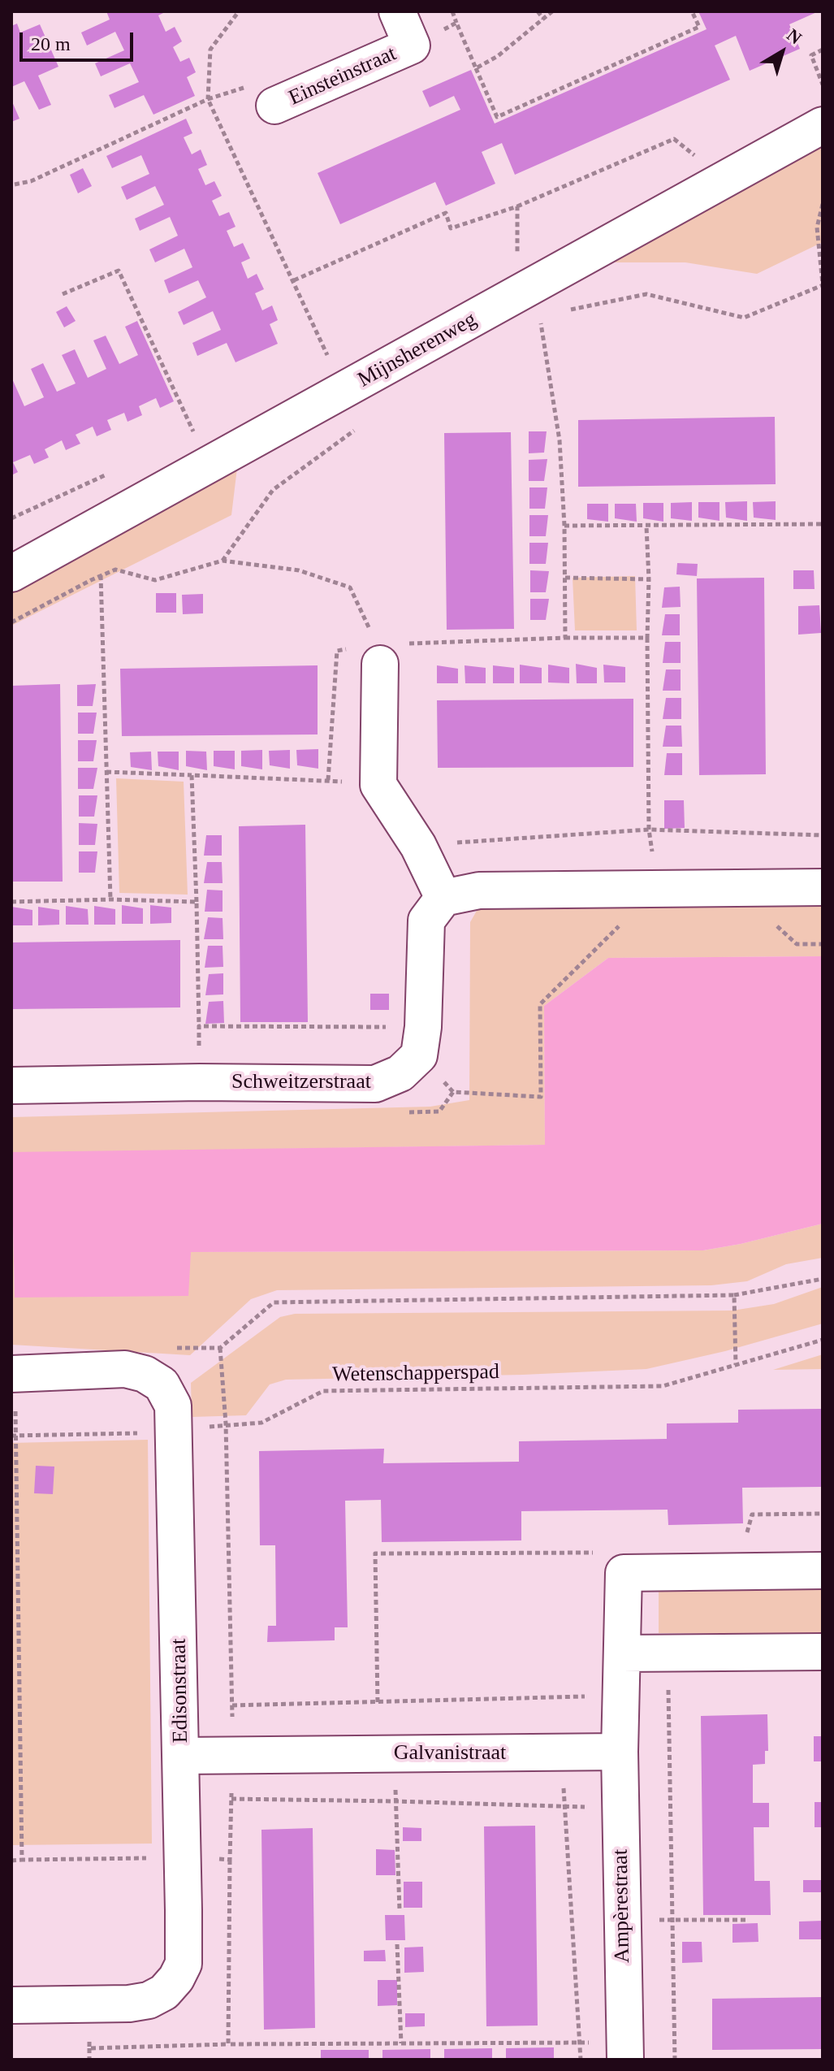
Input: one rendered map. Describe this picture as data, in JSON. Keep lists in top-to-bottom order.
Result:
{
  "streets": {
    "street": [
      "Einsteinstraat",
      "Mijnsherenweg",
      "Schweitzerstraat",
      "Edisonstraat",
      "Galvanistraat",
      "Ampèrestraat"
    ],
    "path": ["Wetenschapperspad"]
  },
  "crossings": [
    ["Wetenschapperspad", "Edisonstraat"],
    ["Edisonstraat", "Galvanistraat"],
    ["Galvanistraat", "Ampèrestraat"]
  ],
  "scale_bar": "20 m",
  "north": "top right"
}
